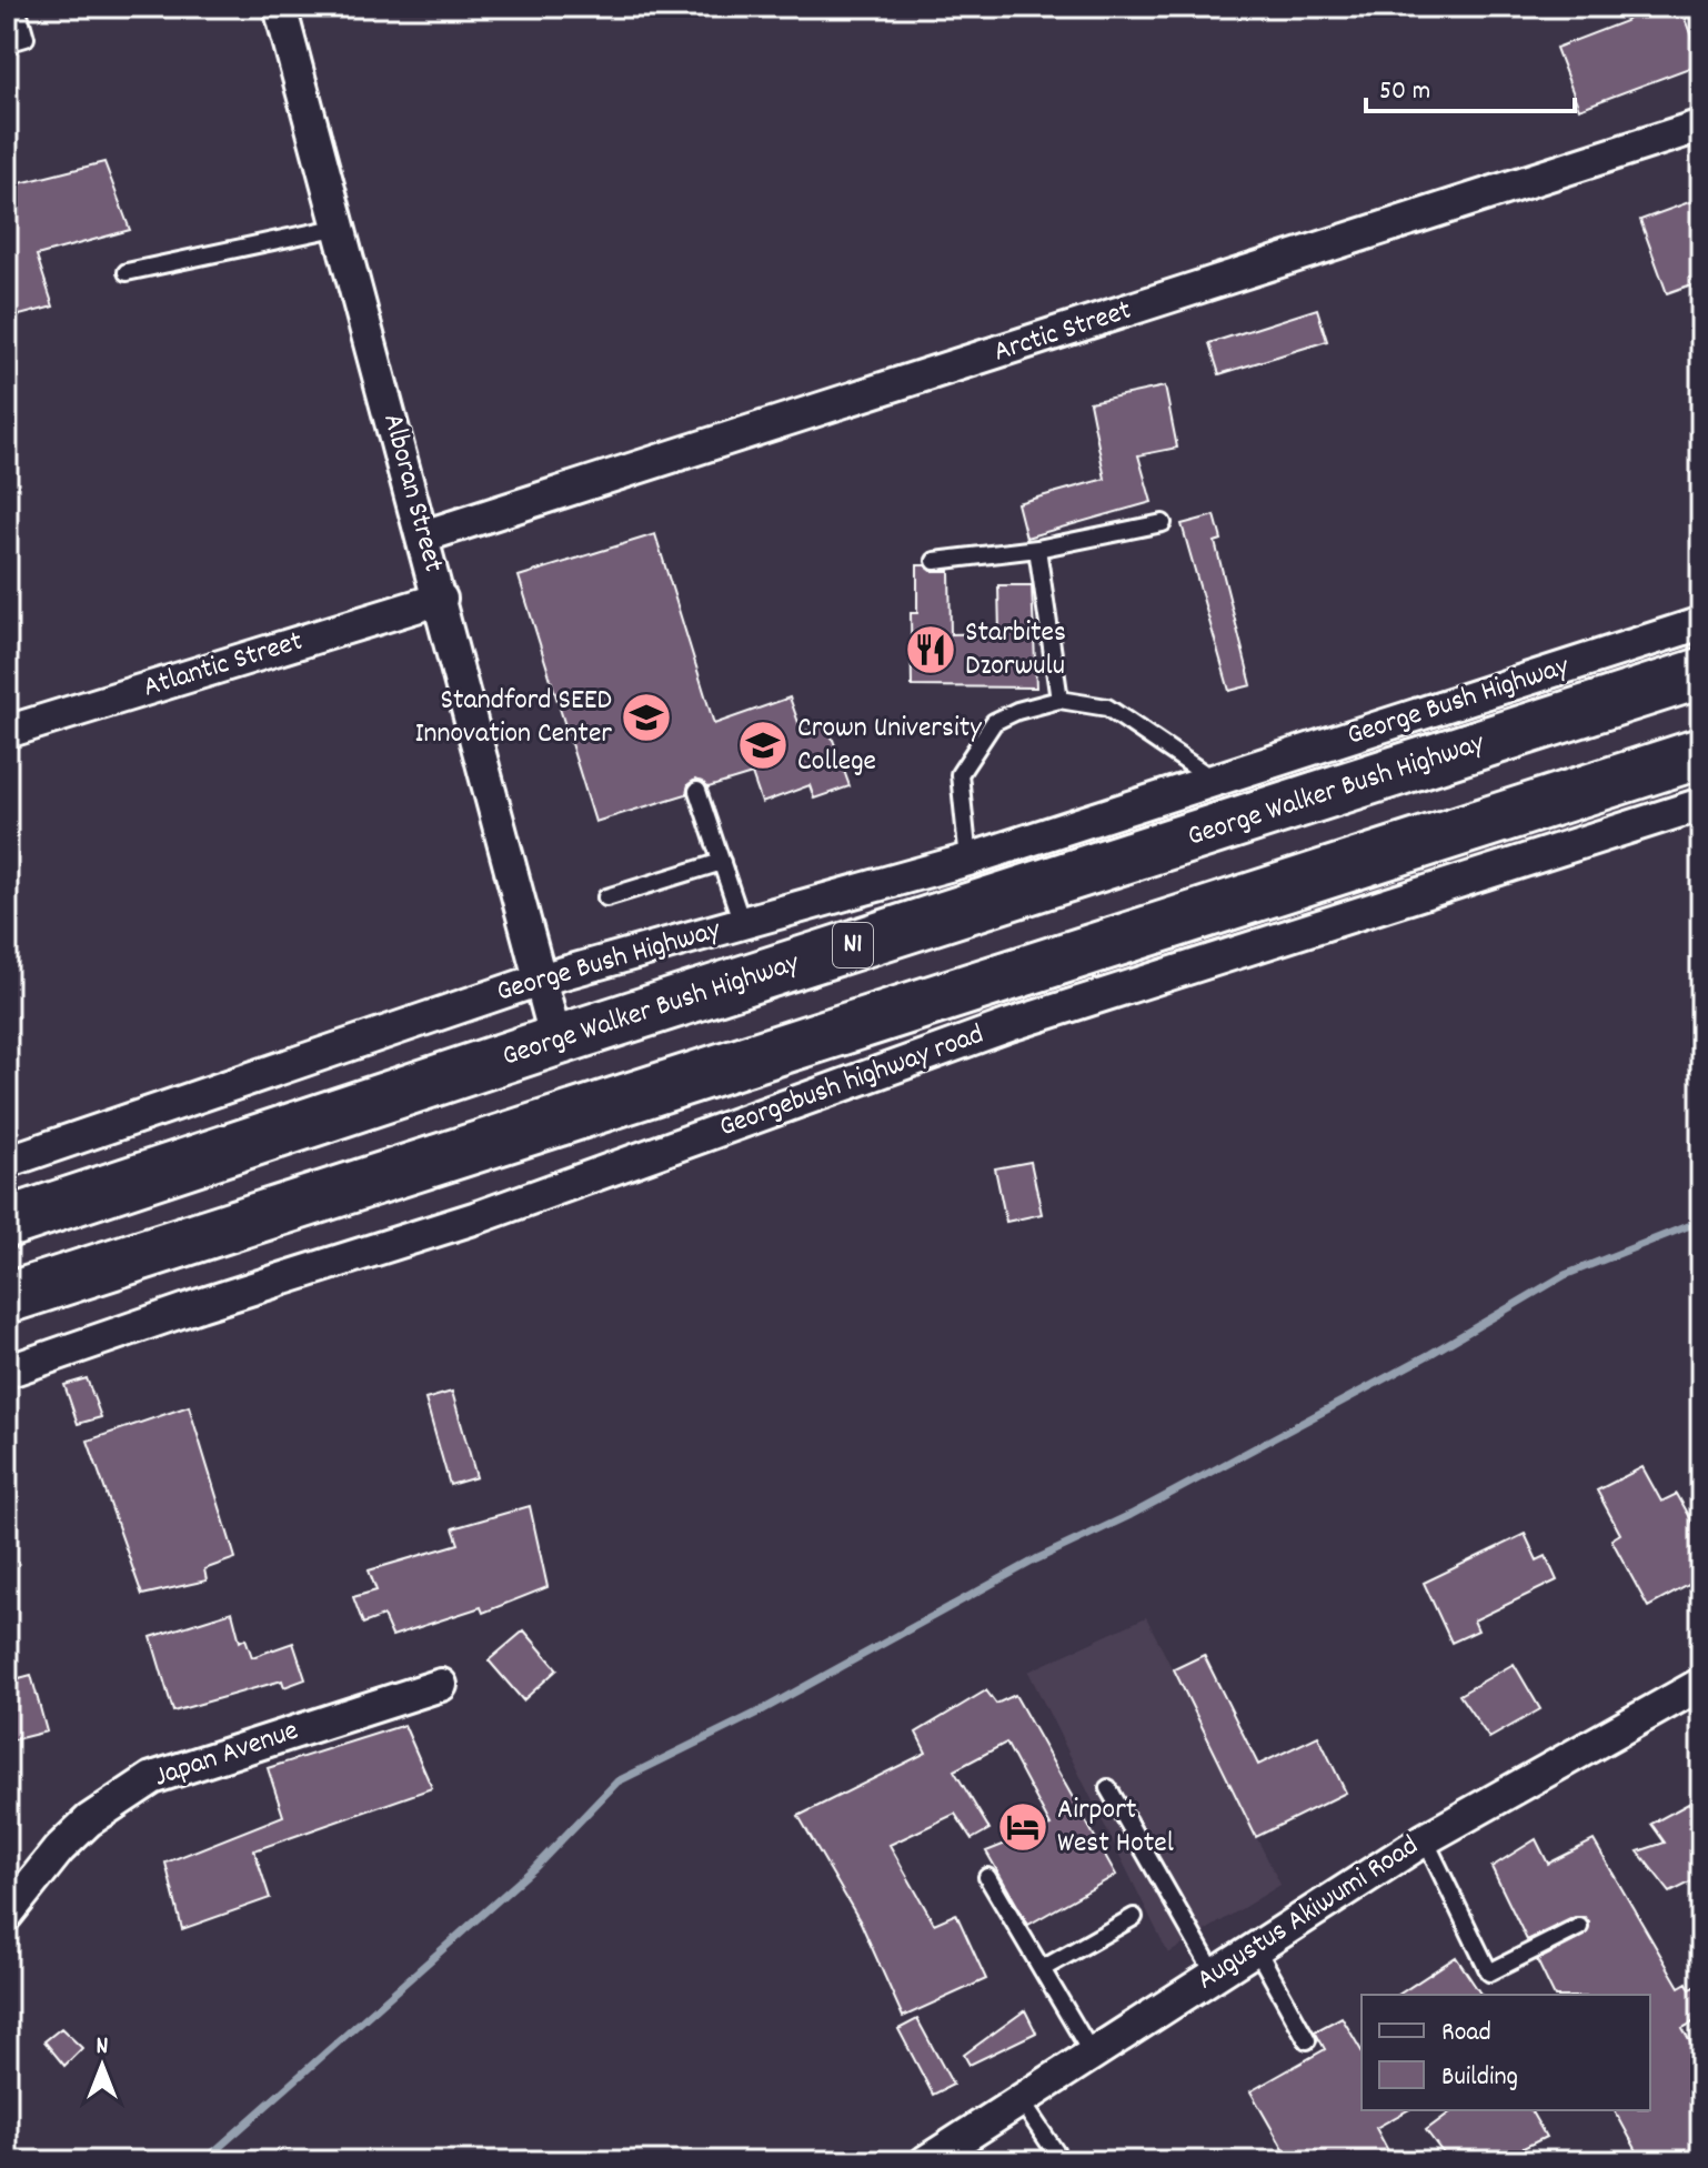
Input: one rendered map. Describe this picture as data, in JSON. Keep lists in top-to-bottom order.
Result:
{
  "streets": {
    "highway": ["George Walker Bush Highway", "N1"],
    "street": [
      "Arctic Street",
      "Alboran Street",
      "Atlantic Street",
      "George Bush Highway",
      "Georgebush highway road",
      "Japan Avenue",
      "Augustus Akiwumi Road"
    ]
  },
  "crossings": [
    ["Arctic Street", "Alboran Street"],
    ["Alboran Street", "Atlantic Street"],
    ["Alboran Street", "George Bush Highway"],
    ["Alboran Street", "George Walker Bush Highway"],
    ["George Bush Highway", "George Walker Bush Highway"]
  ],
  "places": {
    "restaurant": ["Starbites Dzorwulu"],
    "school or university": ["Standford SEED Innovation Center", "Crown University College"],
    "hotel": ["Airport West Hotel"]
  },
  "legend": ["Road", "Building"],
  "scale_bar": "50 m",
  "north": "top"
}
